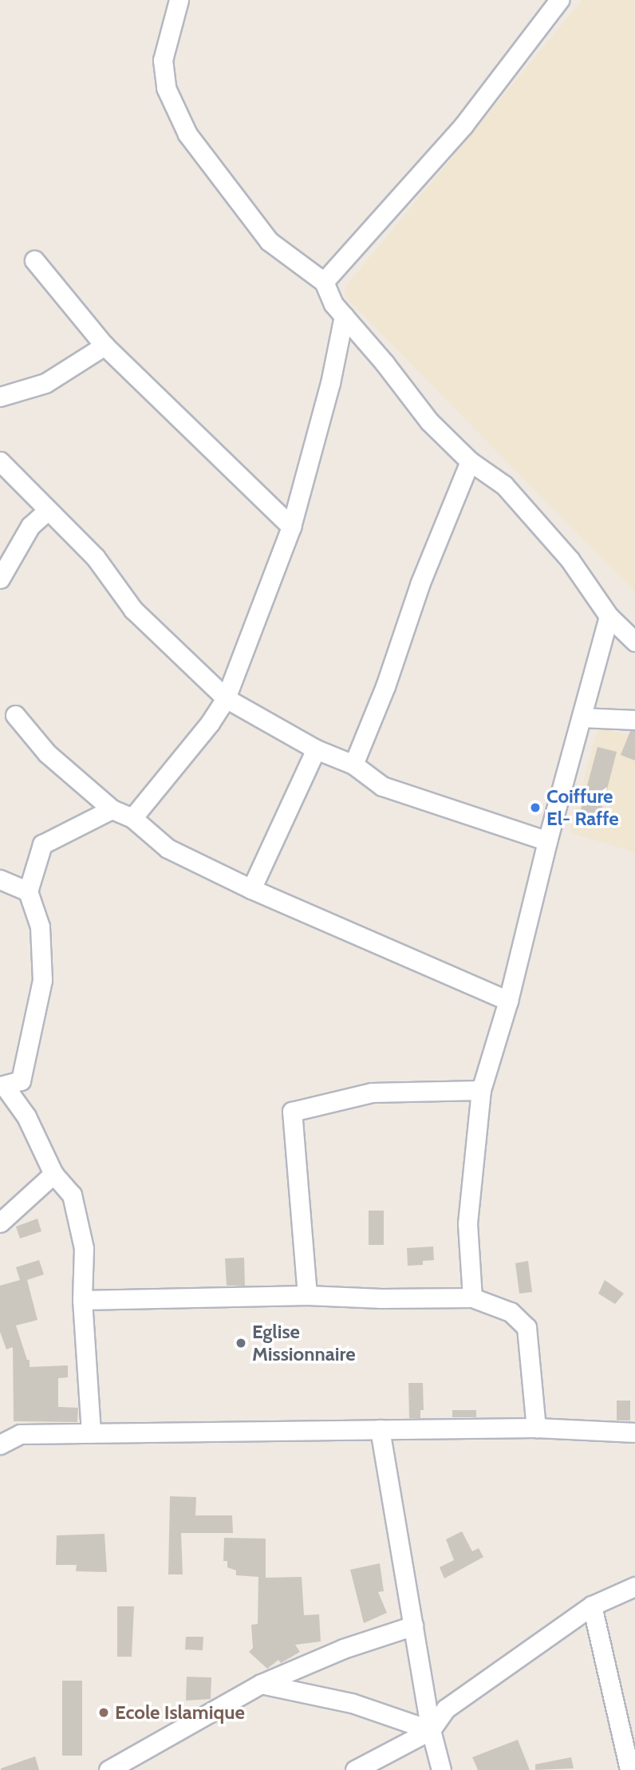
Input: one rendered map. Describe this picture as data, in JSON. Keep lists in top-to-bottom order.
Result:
{
  "places": ["Coiffure El- Raffe", "Eglise Missionnaire", "Ecole Islamique"]
}
